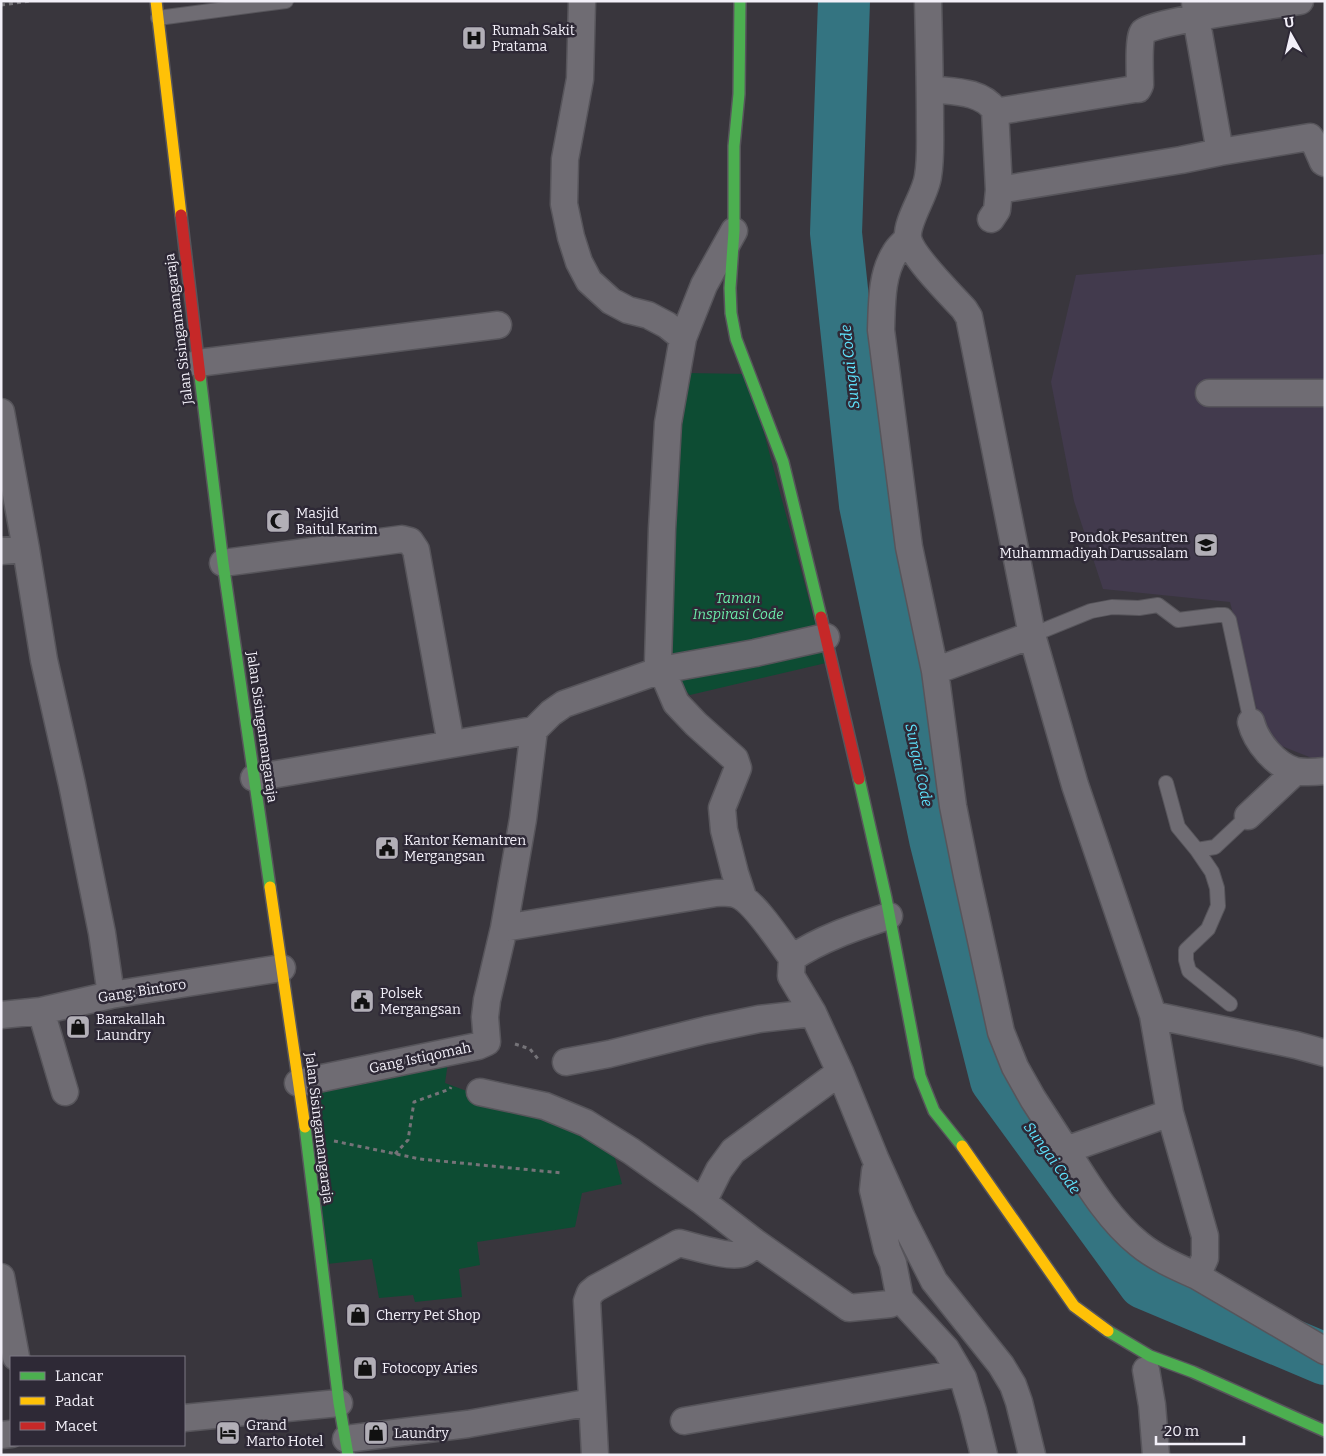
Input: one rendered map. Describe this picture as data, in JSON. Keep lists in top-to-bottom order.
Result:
{
  "streets": {
    "street": ["Jalan Sisingamangaraja", "Gang: Bintoro", "Gang Istiqomah"]
  },
  "crossings": [
    ["Jalan Sisingamangaraja", "Gang: Bintoro"],
    ["Jalan Sisingamangaraja", "Gang Istiqomah"]
  ],
  "water": ["Sungai Code"],
  "parks": ["Taman Inspirasi Code"],
  "places": {
    "hospital": ["Rumah Sakit Pratama"],
    "mosque": ["Masjid Baitul Karim"],
    "school or university": ["Pondok Pesantren Muhammadiyah Darussalam"],
    "public building": ["Kantor Kemantren Mergangsan", "Polsek Mergangsan"],
    "shop": [
      "Barakallah Laundry",
      "Cherry Pet Shop",
      "Fotocopy Aries",
      "Laundry"
    ],
    "hotel": ["Grand Marto Hotel"]
  },
  "legend": ["Lancar", "Padat", "Macet"],
  "scale_bar": "20 m",
  "north": "top"
}
